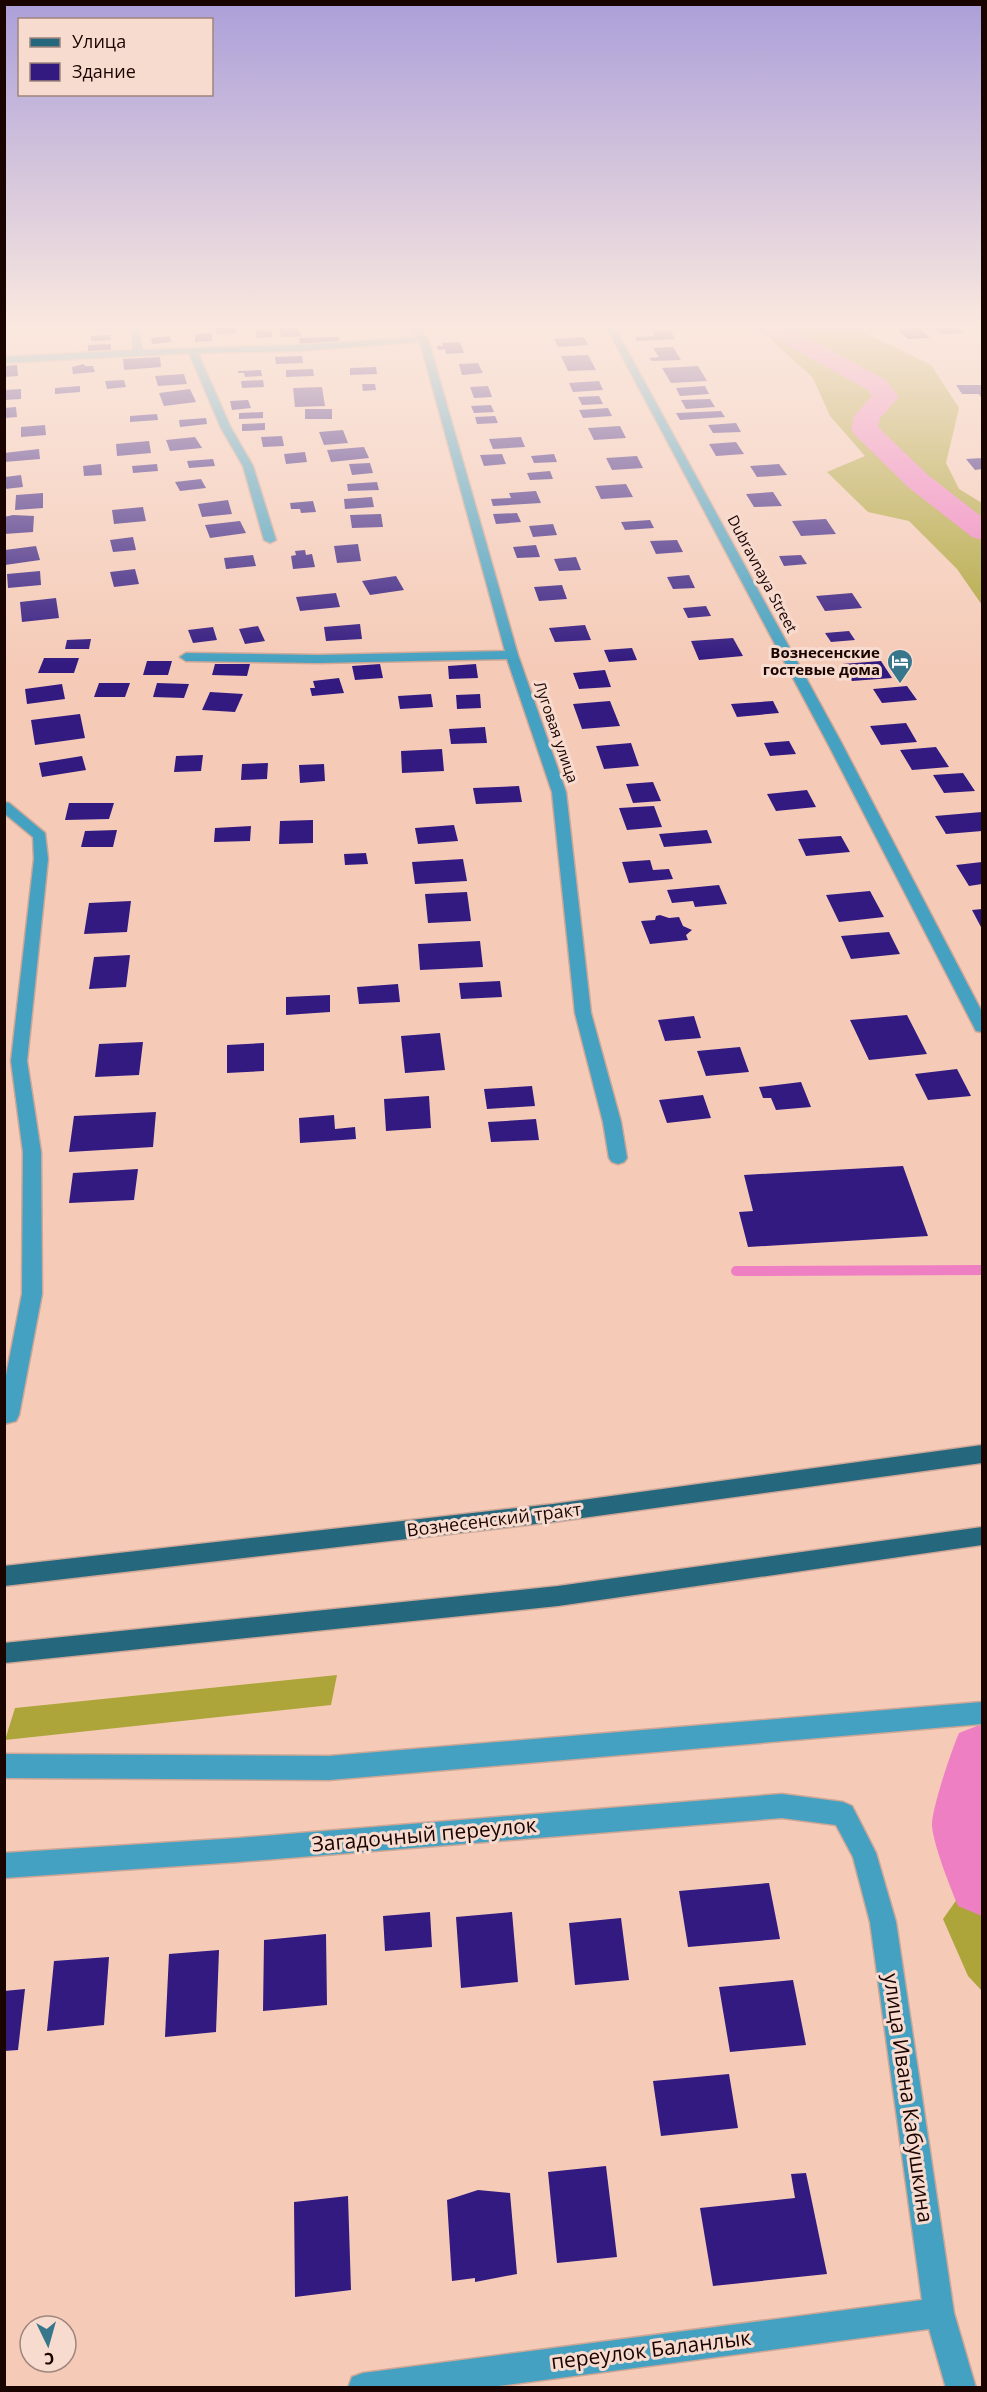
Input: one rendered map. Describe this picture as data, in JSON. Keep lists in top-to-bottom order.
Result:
{
  "streets": {
    "main road": ["Вознесенский тракт"],
    "street": [
      "Dubravnaya Street",
      "Луговая улица",
      "Загадочный переулок",
      "улица Ивана Кабушкина",
      "переулок Баланлык"
    ]
  },
  "crossings": [
    ["Загадочный переулок", "улица Ивана Кабушкина"],
    ["улица Ивана Кабушкина", "переулок Баланлык"]
  ],
  "places": {
    "hotel": ["Вознесенские гостевые дома"]
  },
  "legend": ["Улица", "Здание"],
  "north": "bottom"
}
